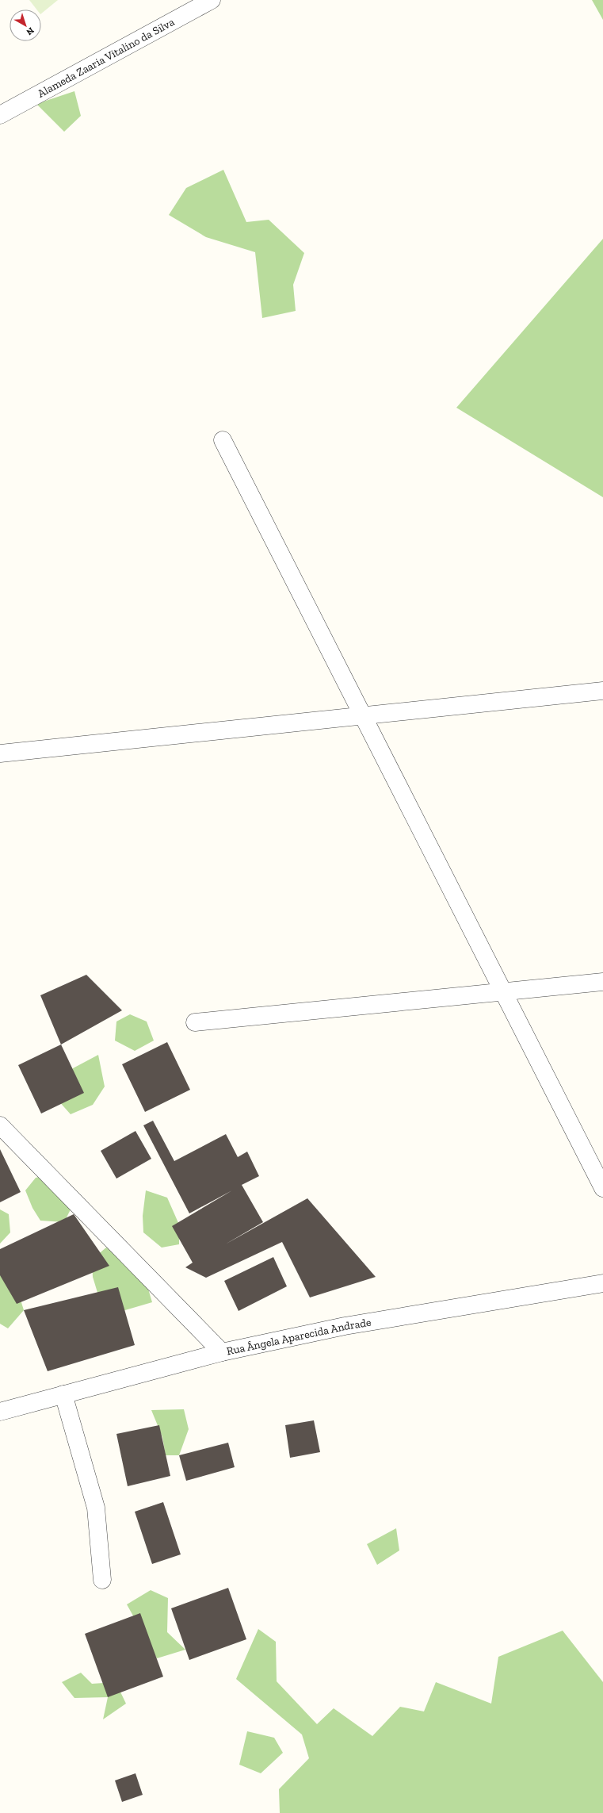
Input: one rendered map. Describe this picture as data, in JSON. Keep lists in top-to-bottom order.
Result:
{
  "streets": {
    "street": ["Alameda Zaaria Vitalino da Silva", "Rua Ângela Aparecida Andrade"]
  },
  "north": "bottom right"
}
